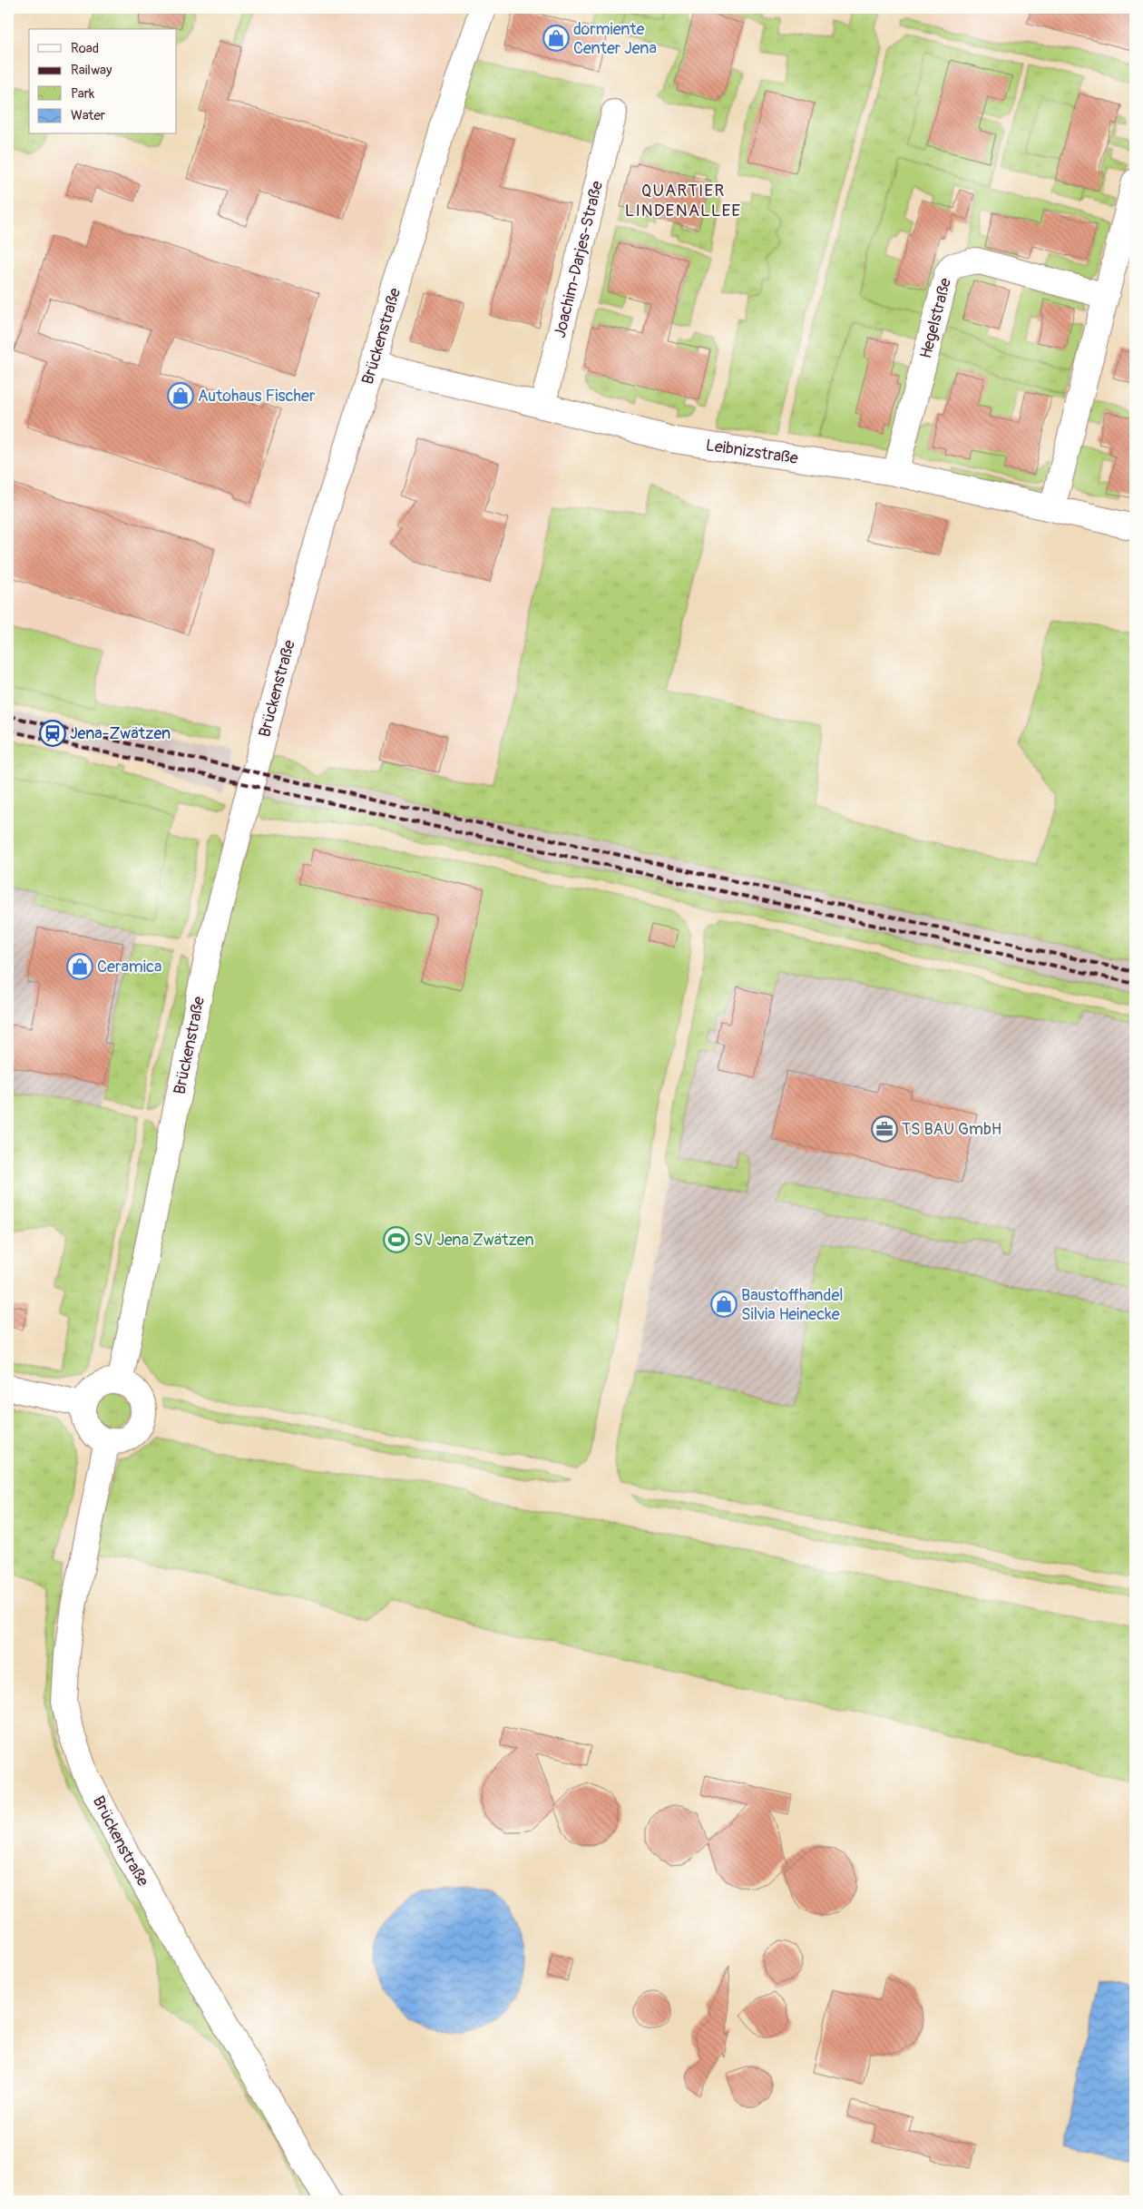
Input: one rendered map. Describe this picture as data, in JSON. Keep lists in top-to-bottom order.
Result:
{
  "streets": {
    "street": [
      "Joachim-Darjes-Straße",
      "Hegelstraße",
      "Brückenstraße",
      "Leibnizstraße"
    ]
  },
  "crossings": [
    ["Joachim-Darjes-Straße", "Leibnizstraße"],
    ["Hegelstraße", "Leibnizstraße"],
    ["Brückenstraße", "Leibnizstraße"]
  ],
  "districts": ["QUARTIER LINDENALLEE"],
  "places": {
    "shop": [
      "dormiente Center Jena",
      "Autohaus Fischer",
      "Ceramica",
      "Baustoffhandel Silvia Heinecke"
    ],
    "station": ["Jena-Zwätzen"],
    "office": ["TS BAU GmbH"],
    "sports": ["SV Jena Zwätzen"]
  },
  "legend": [
    "Road",
    "Railway",
    "Park",
    "Water"
  ]
}
